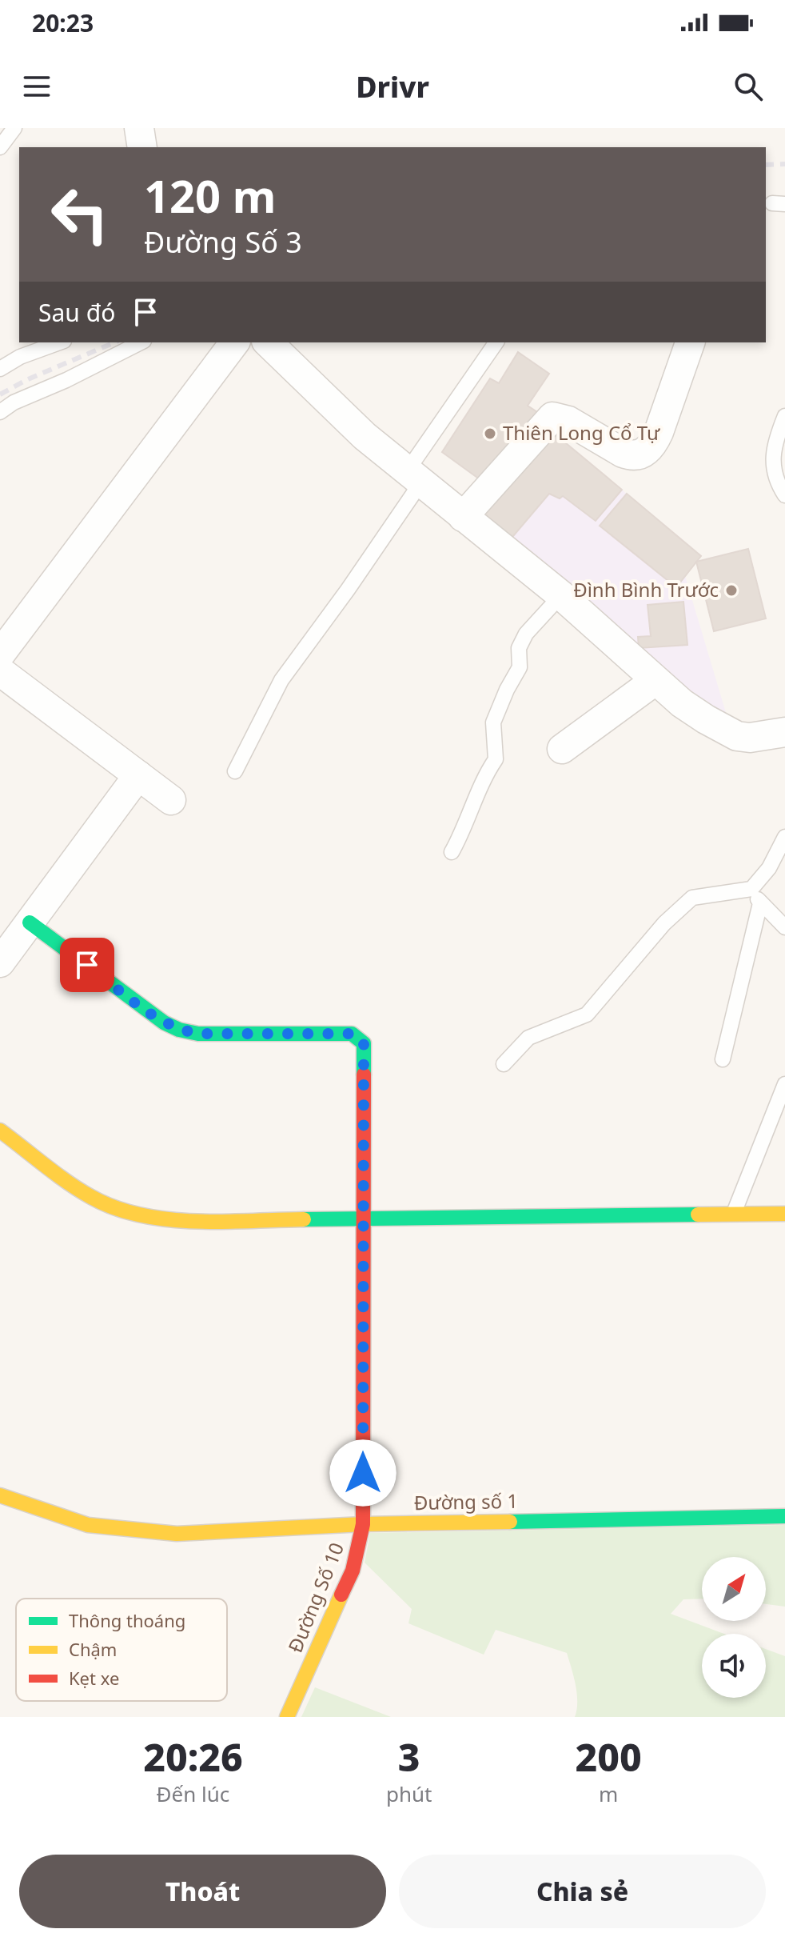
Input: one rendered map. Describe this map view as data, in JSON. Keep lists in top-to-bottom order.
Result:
{
  "streets": {
    "street": ["Đường số 1", "Đường Số 10"]
  },
  "crossings": [
    ["Đường số 1", "Đường Số 10"]
  ],
  "places": ["Thiên Long Cổ Tự", "Đình Bình Trước"],
  "legend": ["Thông thoáng", "Chậm", "Kẹt xe"],
  "north": "top right",
  "page": {
    "status": "20:23",
    "header": "Drivr",
    "turn": ["120 m", "Đường Số 3"],
    "then": "Sau đó",
    "eta": [
      "20:26",
      "Đến lúc",
      "3",
      "phút",
      "200",
      "m"
    ],
    "buttons": ["Thoát", "Chia sẻ"]
  }
}
